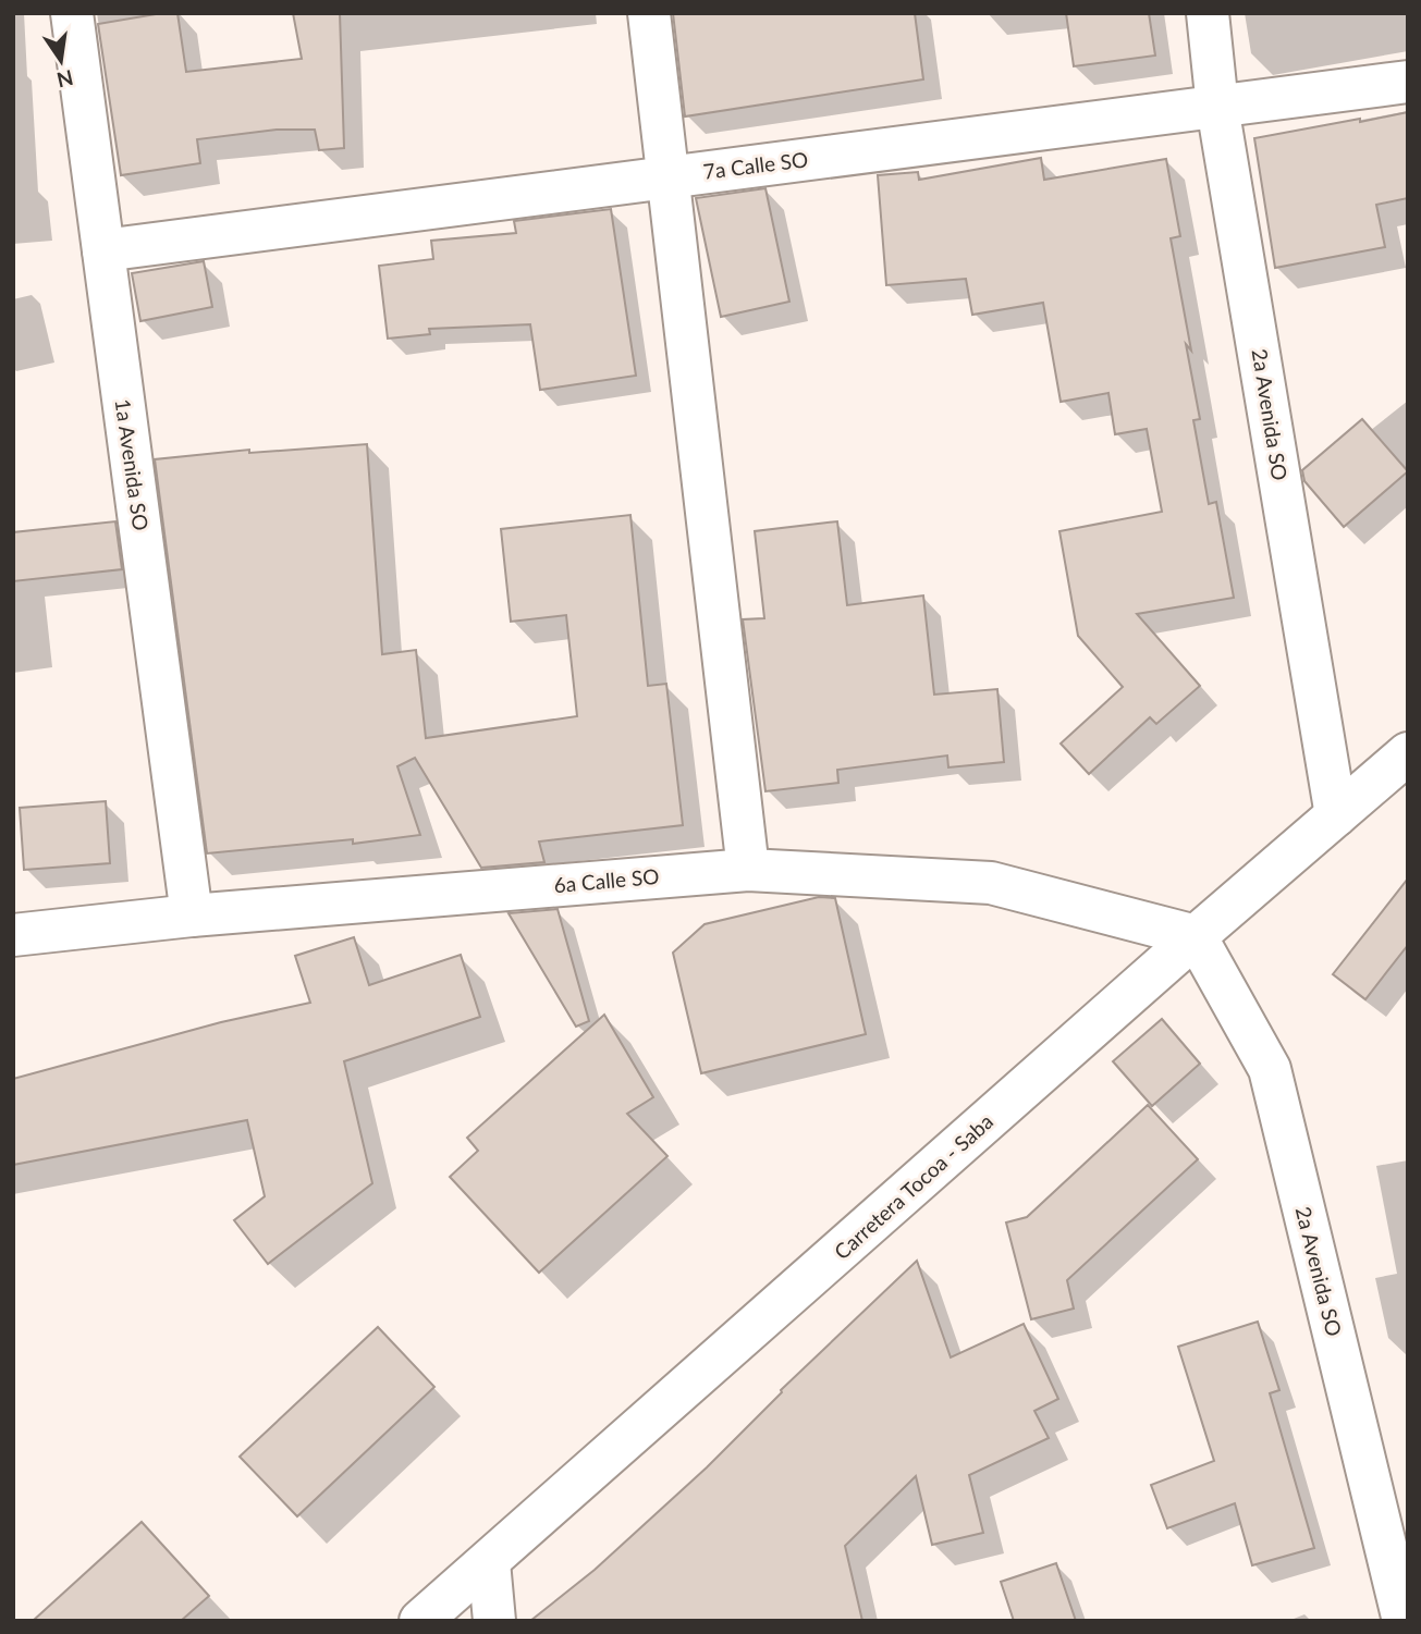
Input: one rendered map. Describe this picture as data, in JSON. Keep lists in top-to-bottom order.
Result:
{
  "streets": {
    "street": [
      "7a Calle SO",
      "2a Avenida SO",
      "1a Avenida SO",
      "6a Calle SO",
      "Carretera Tocoa - Saba"
    ]
  },
  "crossings": [
    ["7a Calle SO", "2a Avenida SO"],
    ["7a Calle SO", "1a Avenida SO"],
    ["2a Avenida SO", "6a Calle SO"],
    ["2a Avenida SO", "Carretera Tocoa - Saba"],
    ["1a Avenida SO", "6a Calle SO"],
    ["6a Calle SO", "Carretera Tocoa - Saba"]
  ],
  "north": "bottom"
}
